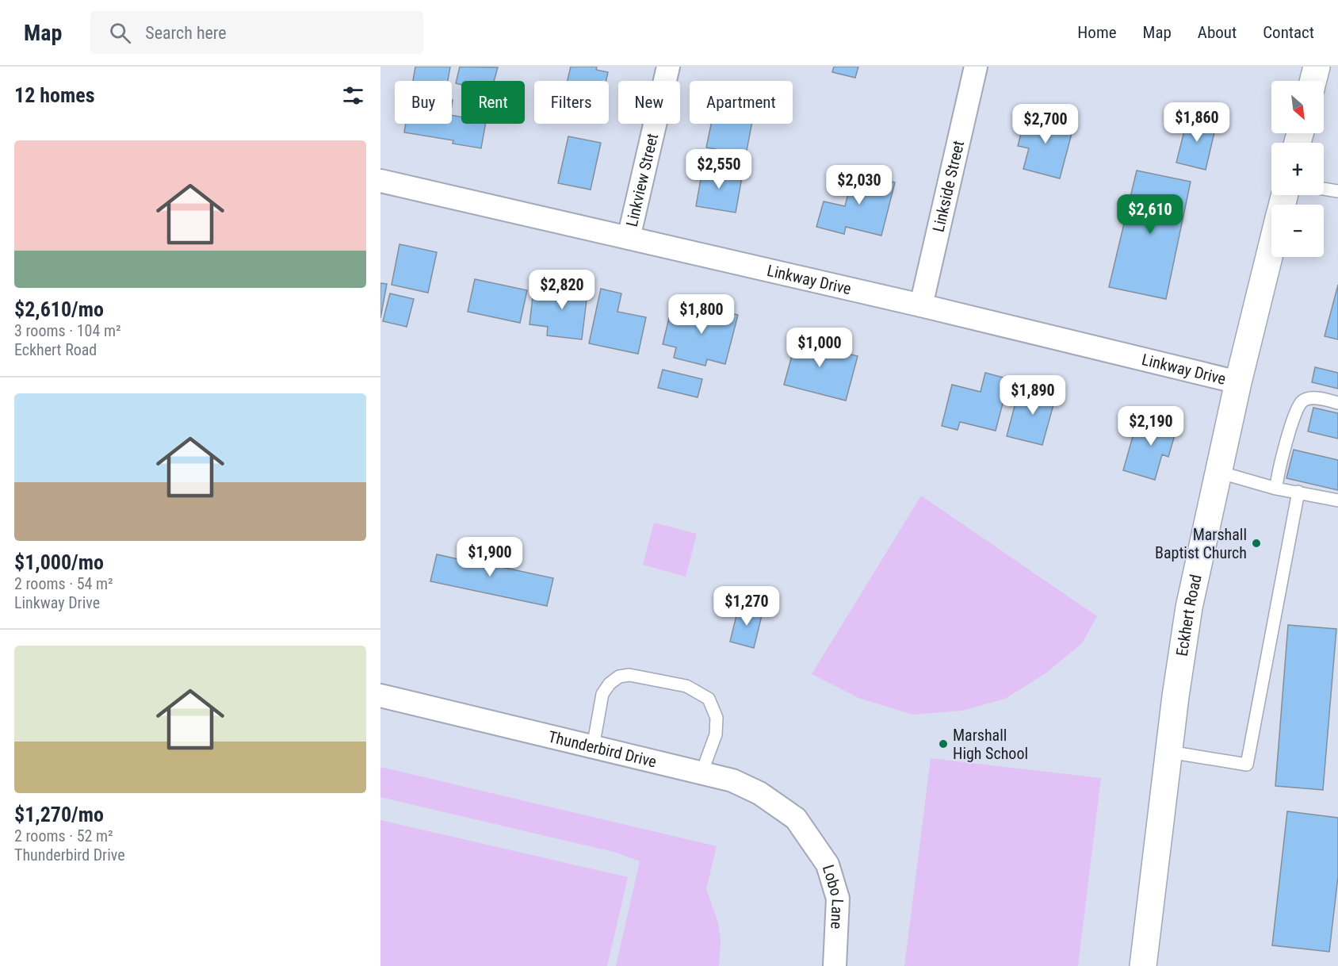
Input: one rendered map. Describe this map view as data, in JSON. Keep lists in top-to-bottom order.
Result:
{
  "streets": {
    "main road": ["Eckhert Road"],
    "street": [
      "Linkview Street",
      "Linkside Street",
      "Linkway Drive",
      "Thunderbird Drive",
      "Lobo Lane"
    ]
  },
  "crossings": [
    ["Linkview Street", "Linkway Drive"],
    ["Linkside Street", "Linkway Drive"],
    ["Linkway Drive", "Eckhert Road"],
    ["Thunderbird Drive", "Lobo Lane"]
  ],
  "places": ["Marshall Baptist Church", "Marshall High School"],
  "north": "bottom right",
  "page": {
    "header": "Map",
    "search": "Search here",
    "nav": [
      "Home",
      "Map",
      "About",
      "Contact"
    ],
    "heading": "12 homes",
    "map_buttons": ["+", "−"],
    "chip": [
      "Buy",
      "Rent",
      "Filters",
      "New",
      "Apartment"
    ],
    "price": [
      "$1,860",
      "$2,700",
      "$2,550",
      "$2,030",
      "$2,610",
      "$2,820",
      "$1,800",
      "$1,000",
      "$1,890",
      "$2,190",
      "$1,900",
      "$1,270"
    ],
    "list": [
      {
        "name": "$2,610/mo",
        "note": "3 rooms · 104 m² · Eckhert Road"
      },
      {
        "name": "$1,000/mo",
        "note": "2 rooms · 54 m² · Linkway Drive"
      },
      {
        "name": "$1,270/mo",
        "note": "2 rooms · 52 m² · Thunderbird Drive"
      }
    ]
  }
}
